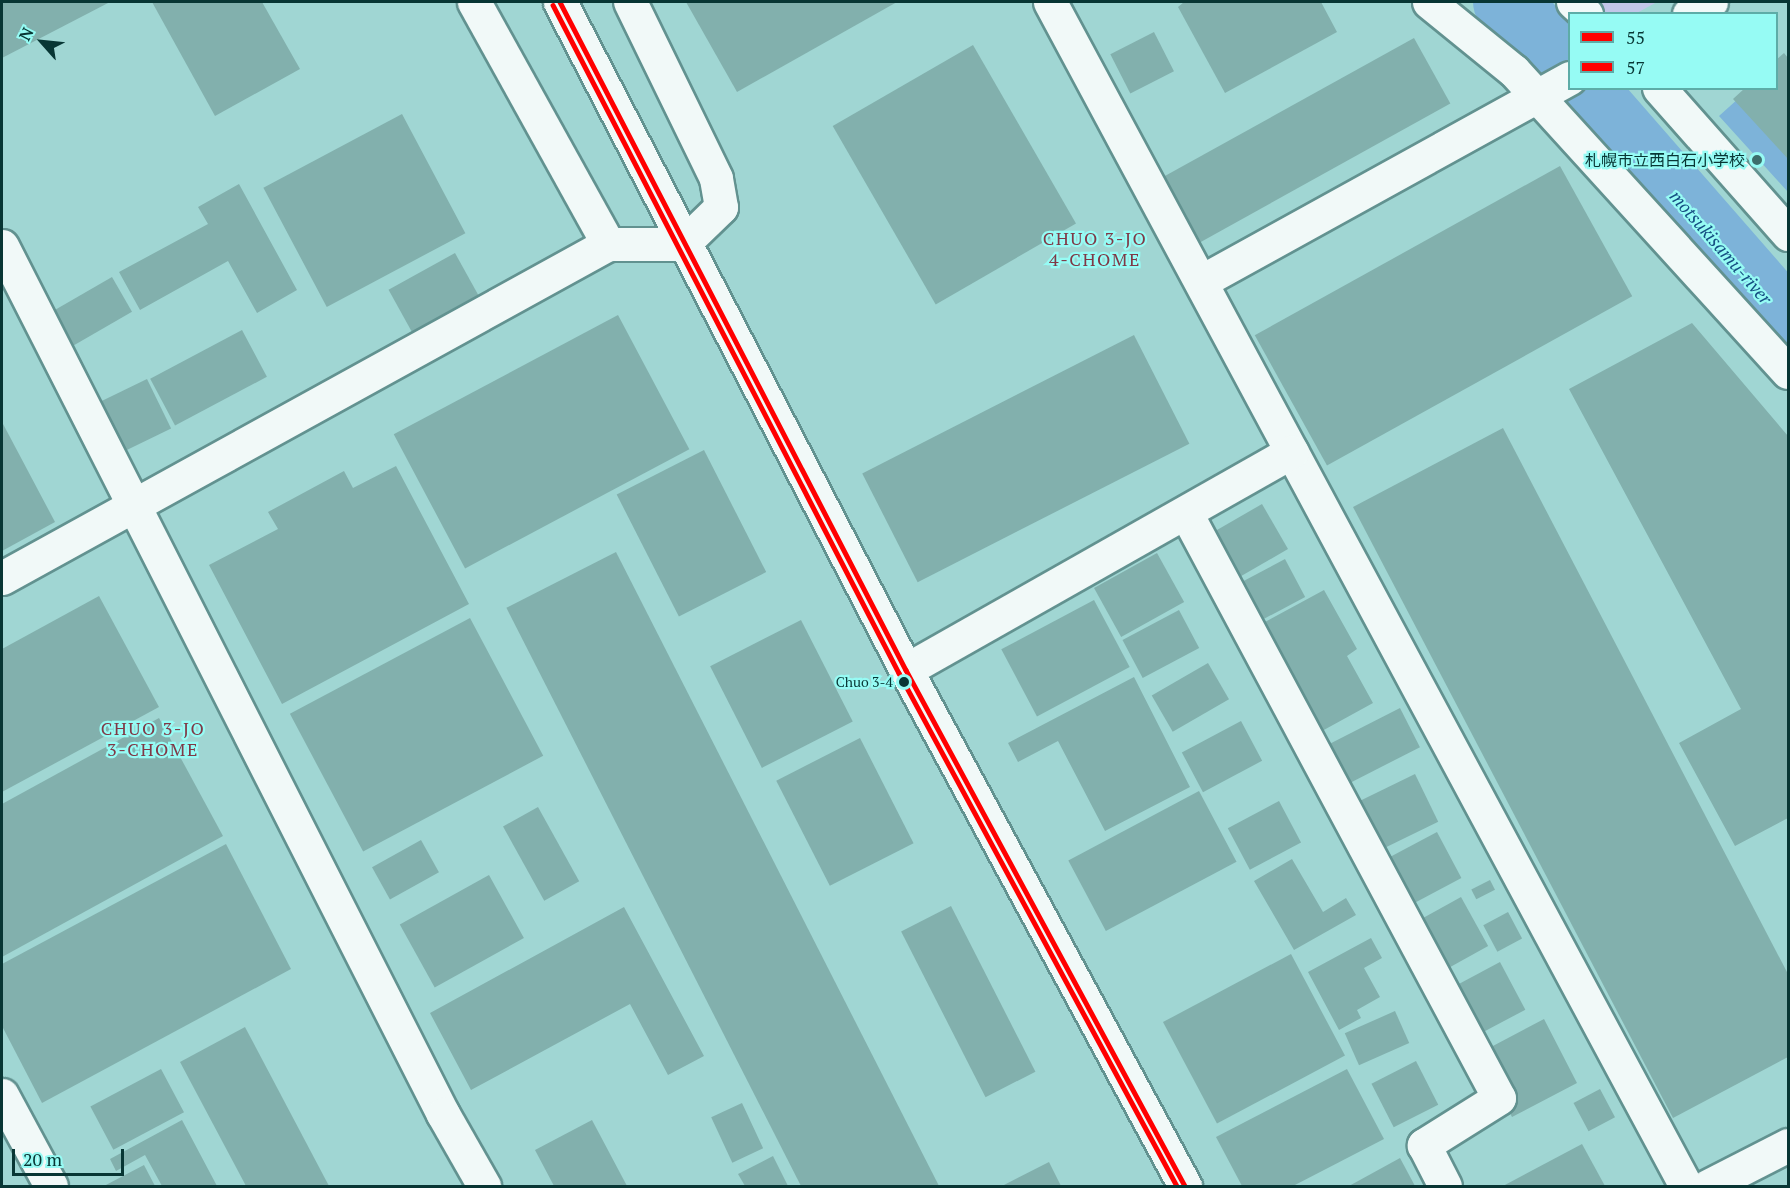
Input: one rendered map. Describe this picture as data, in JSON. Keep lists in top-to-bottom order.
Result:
{
  "districts": ["CHUO 3-JO 4-CHOME", "CHUO 3-JO 3-CHOME"],
  "water": ["motsukisamu-river"],
  "places": ["札幌市立西白石小学校", "Chuo 3-4"],
  "lines": ["transit line 55", "transit line 57"],
  "legend": ["55", "57"],
  "scale_bar": "20 m",
  "north": "top left"
}
